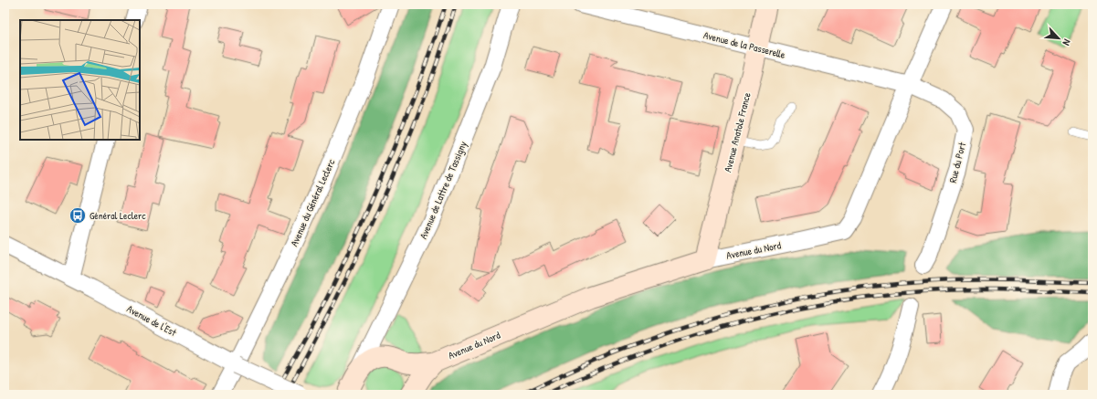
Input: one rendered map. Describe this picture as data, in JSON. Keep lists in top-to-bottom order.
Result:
{
  "streets": {
    "street": [
      "Avenue de la Passerelle",
      "Avenue Anatole France",
      "Rue du Port",
      "Avenue de Lattre de Tassigny",
      "Avenue du Général Leclerc",
      "Avenue du Nord",
      "Avenue de l'Est"
    ]
  },
  "crossings": [
    ["Avenue de la Passerelle", "Avenue Anatole France"],
    ["Avenue de la Passerelle", "Rue du Port"],
    ["Avenue de la Passerelle", "Avenue du Nord"],
    ["Avenue Anatole France", "Avenue du Nord"],
    ["Rue du Port", "Avenue du Nord"],
    ["Avenue du Général Leclerc", "Avenue de l'Est"]
  ],
  "places": {
    "bus stop": ["Général Leclerc"]
  },
  "north": "bottom right"
}
